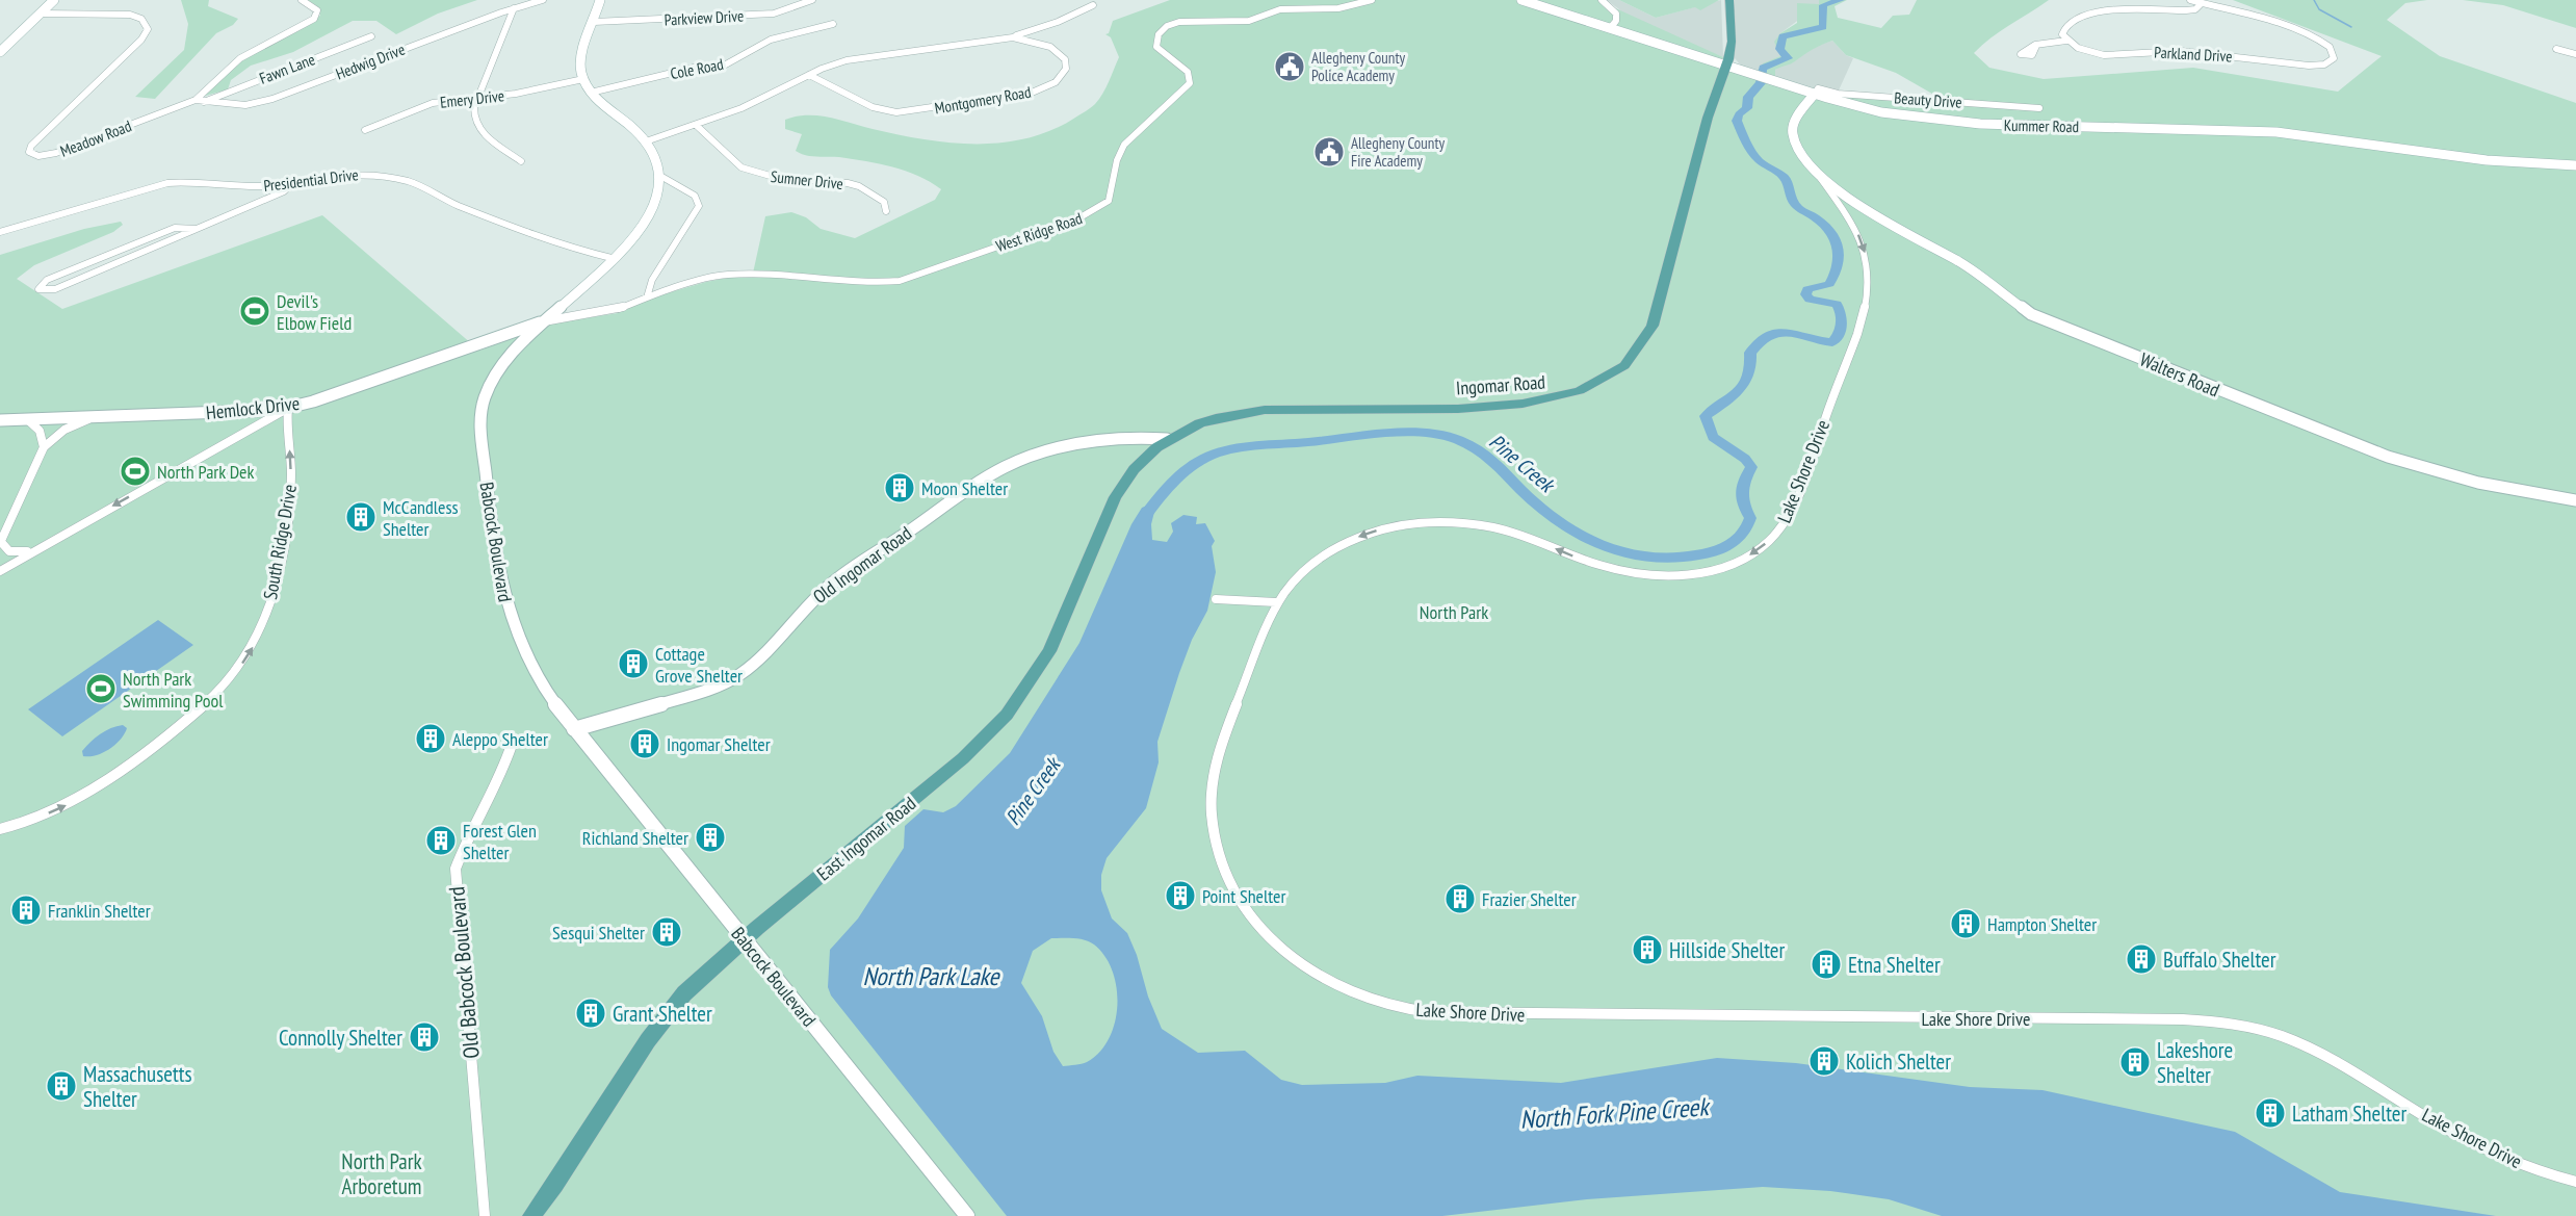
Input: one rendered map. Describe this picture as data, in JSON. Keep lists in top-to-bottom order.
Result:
{
  "streets": {
    "main road": ["Ingomar Road", "East Ingomar Road"],
    "street": [
      "Parkview Drive",
      "Parkland Drive",
      "Hedwig Drive",
      "Fawn Lane",
      "Cole Road",
      "Emery Drive",
      "Montgomery Road",
      "Beauty Drive",
      "Kummer Road",
      "Meadow Road",
      "Presidential Drive",
      "Sumner Drive",
      "West Ridge Road",
      "Walters Road",
      "Hemlock Drive",
      "Lake Shore Drive",
      "South Ridge Drive",
      "Babcock Boulevard",
      "Old Ingomar Road",
      "Old Babcock Boulevard"
    ]
  },
  "crossings": [
    ["Hedwig Drive", "Fawn Lane"],
    ["Hedwig Drive", "Meadow Road"],
    ["Montgomery Road", "Sumner Drive"],
    ["Beauty Drive", "Kummer Road"],
    ["Beauty Drive", "Lake Shore Drive"],
    ["Kummer Road", "Ingomar Road"],
    ["Kummer Road", "Lake Shore Drive"],
    ["Presidential Drive", "Babcock Boulevard"],
    ["West Ridge Road", "Hemlock Drive"],
    ["West Ridge Road", "Babcock Boulevard"],
    ["Walters Road", "Lake Shore Drive"],
    ["Ingomar Road", "Old Ingomar Road"],
    ["Ingomar Road", "East Ingomar Road"],
    ["Hemlock Drive", "South Ridge Drive"],
    ["Hemlock Drive", "Babcock Boulevard"],
    ["Babcock Boulevard", "Old Ingomar Road"],
    ["Babcock Boulevard", "East Ingomar Road"],
    ["Old Ingomar Road", "East Ingomar Road"]
  ],
  "one_way": ["South Ridge Drive"],
  "water": ["Pine Creek", "North Park Lake", "North Fork Pine Creek"],
  "parks": ["North Park", "North Park Arboretum"],
  "places": {
    "public building": ["Allegheny County Police Academy", "Allegheny County Fire Academy"],
    "sports": ["Devil's Elbow Field", "North Park Dek", "North Park Swimming Pool"],
    "building": [
      "Moon Shelter",
      "McCandless Shelter",
      "Cottage Grove Shelter",
      "Aleppo Shelter",
      "Ingomar Shelter",
      "Richland Shelter",
      "Forest Glen Shelter",
      "Point Shelter",
      "Frazier Shelter",
      "Franklin Shelter",
      "Hampton Shelter",
      "Sesqui Shelter",
      "Hillside Shelter",
      "Buffalo Shelter",
      "Etna Shelter",
      "Grant Shelter",
      "Connolly Shelter",
      "Kolich Shelter",
      "Lakeshore Shelter",
      "Massachusetts Shelter",
      "Latham Shelter"
    ]
  }
}
